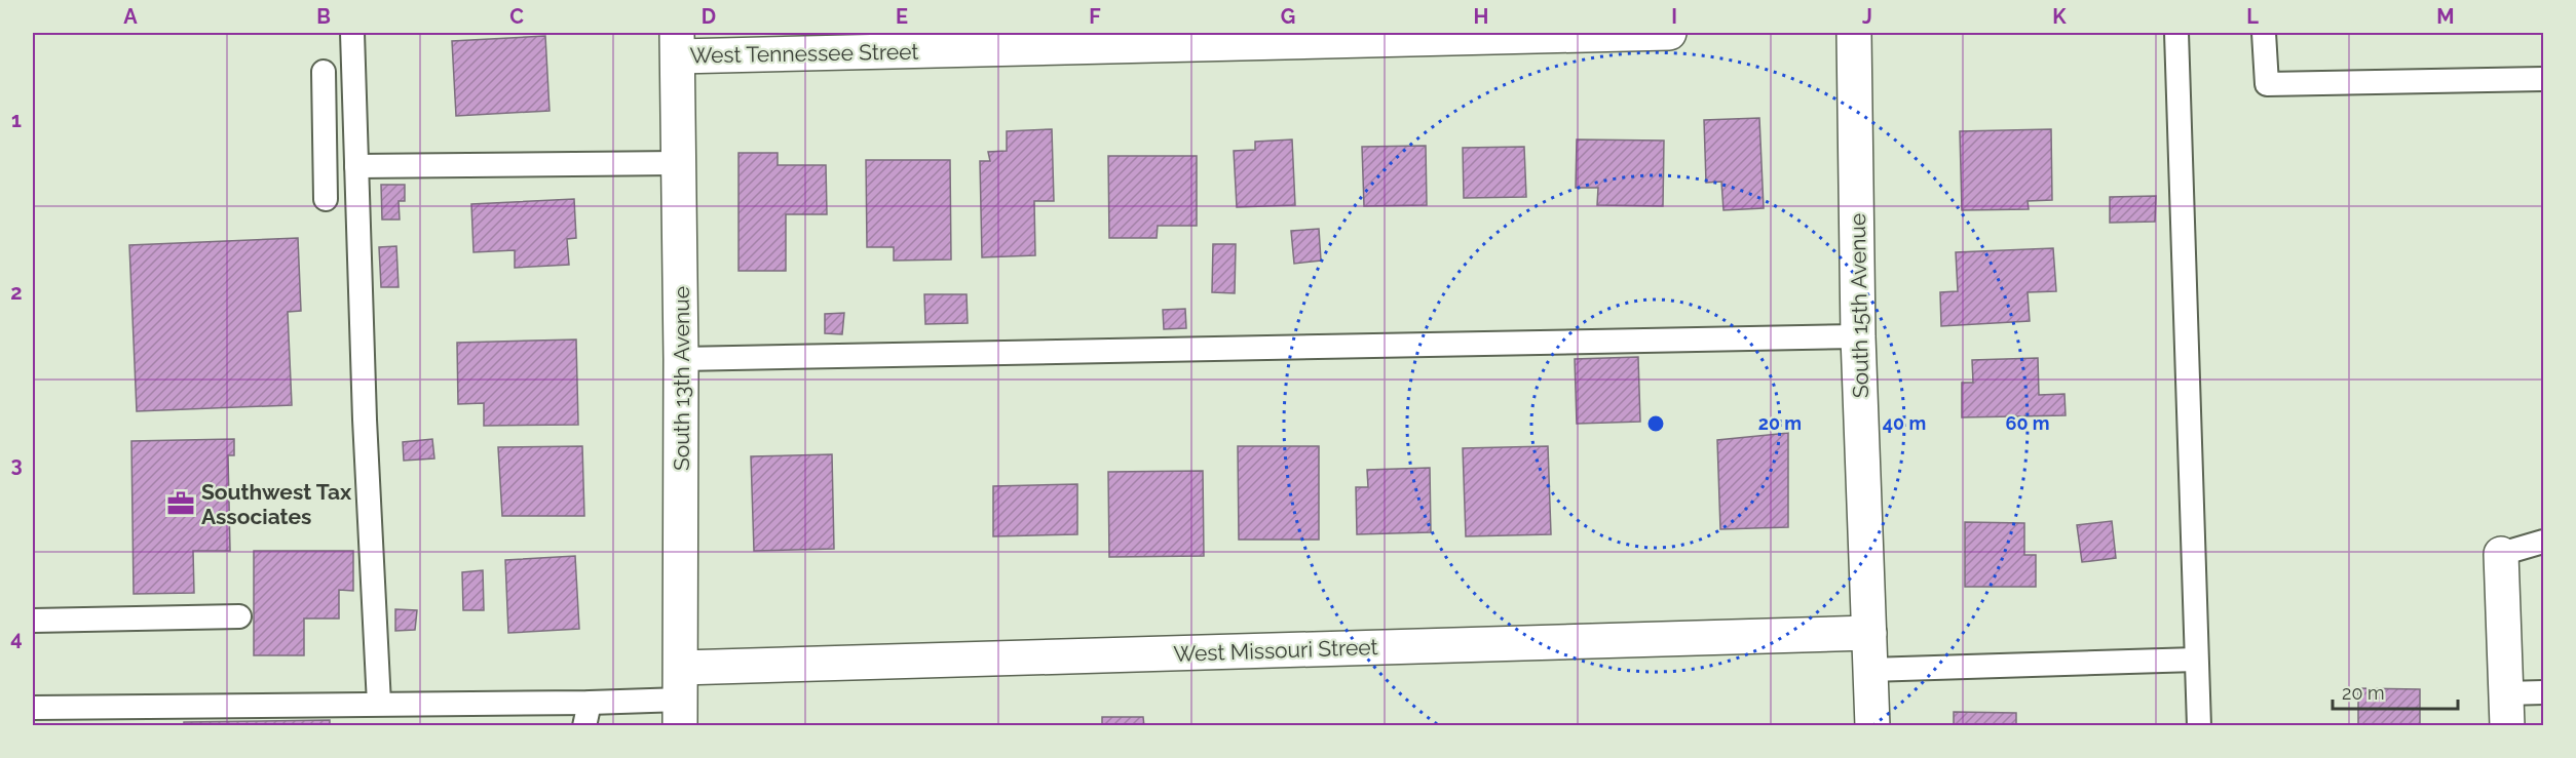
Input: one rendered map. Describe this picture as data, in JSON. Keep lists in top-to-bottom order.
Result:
{
  "streets": {
    "street": [
      "West Tennessee Street",
      "South 15th Avenue",
      "South 13th Avenue",
      "West Missouri Street"
    ]
  },
  "crossings": [
    ["West Tennessee Street", "South 13th Avenue"],
    ["South 15th Avenue", "West Missouri Street"],
    ["South 13th Avenue", "West Missouri Street"]
  ],
  "places": {
    "office": ["Southwest Tax Associates"]
  },
  "scale_bar": "20 m",
  "grid": {
    "columns": [
      "A",
      "B",
      "C",
      "D",
      "E",
      "F",
      "G",
      "H",
      "I",
      "J",
      "K",
      "L",
      "M"
    ],
    "rows": [
      "1",
      "2",
      "3",
      "4"
    ]
  },
  "rings": ["20 m", "40 m", "60 m"]
}
